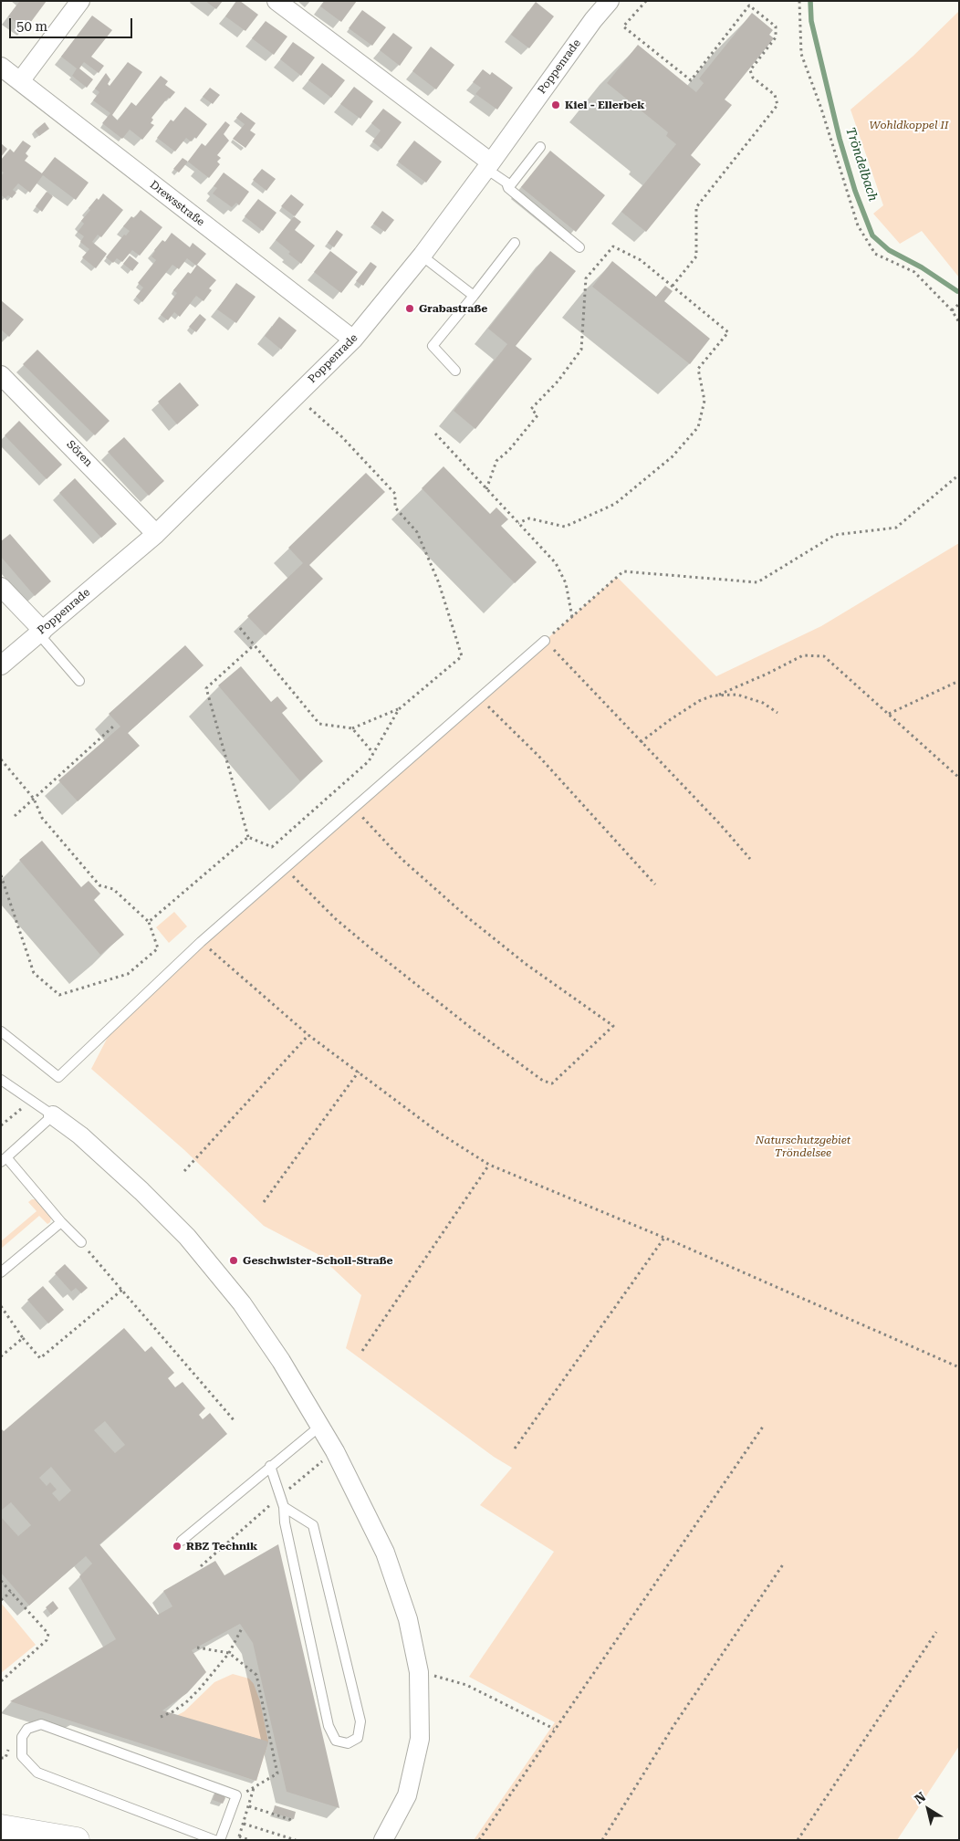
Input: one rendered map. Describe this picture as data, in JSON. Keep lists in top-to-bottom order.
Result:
{
  "streets": {
    "street": ["Poppenrade", "Drewsstraße", "Sören"]
  },
  "crossings": [
    ["Poppenrade", "Drewsstraße"],
    ["Poppenrade", "Sören"]
  ],
  "water": ["Tröndelbach"],
  "parks": ["Wohldkoppel II", "Naturschutzgebiet Tröndelsee"],
  "places": [
    "Kiel - Ellerbek",
    "Grabastraße",
    "Geschwister-Scholl-Straße",
    "RBZ Technik"
  ],
  "scale_bar": "50 m",
  "north": "top left"
}
